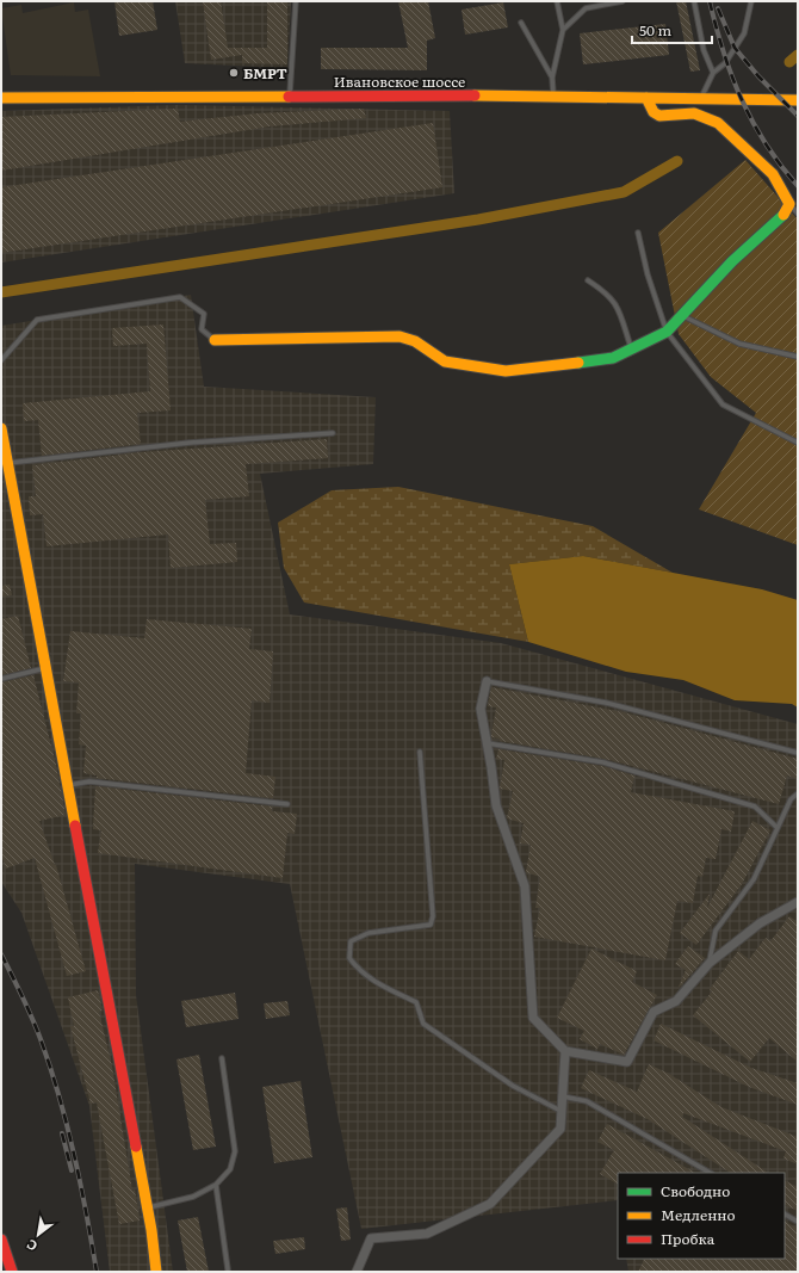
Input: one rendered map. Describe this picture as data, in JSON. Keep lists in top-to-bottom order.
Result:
{
  "streets": {
    "main road": ["Ивановское шоссе"]
  },
  "places": ["БМРТ"],
  "legend": ["Свободно", "Медленно", "Пробка"],
  "scale_bar": "50 m",
  "north": "bottom left"
}
